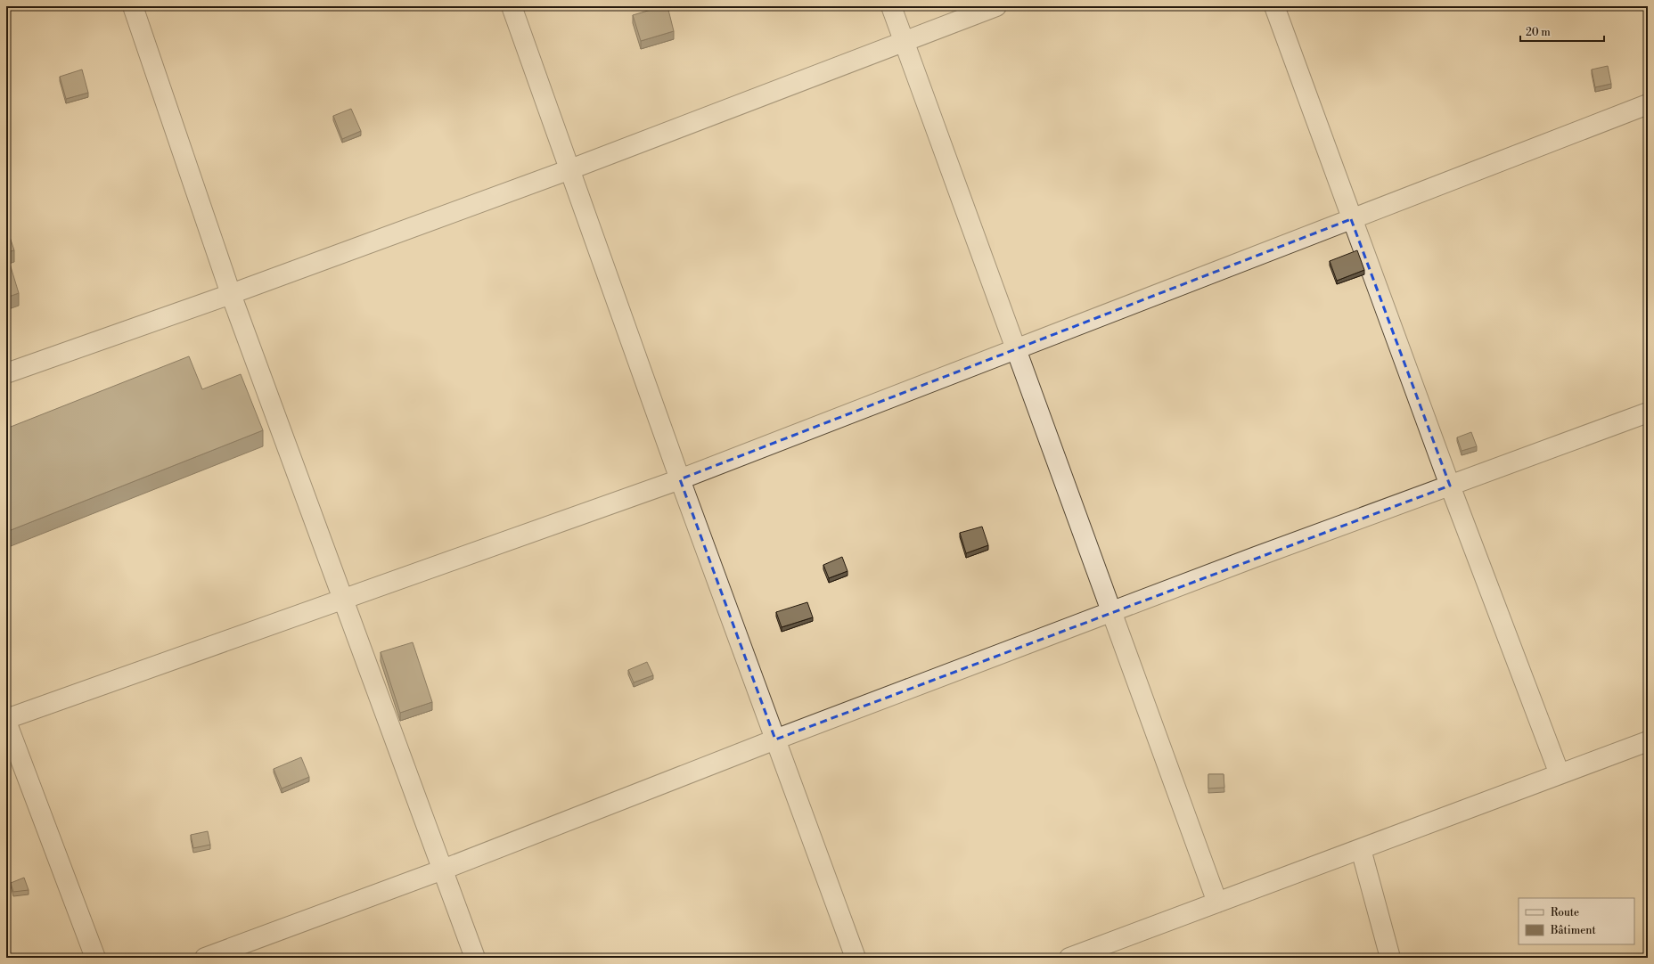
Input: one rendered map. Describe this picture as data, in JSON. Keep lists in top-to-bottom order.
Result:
{
  "legend": ["Route", "Bâtiment"],
  "scale_bar": "20 m"
}
